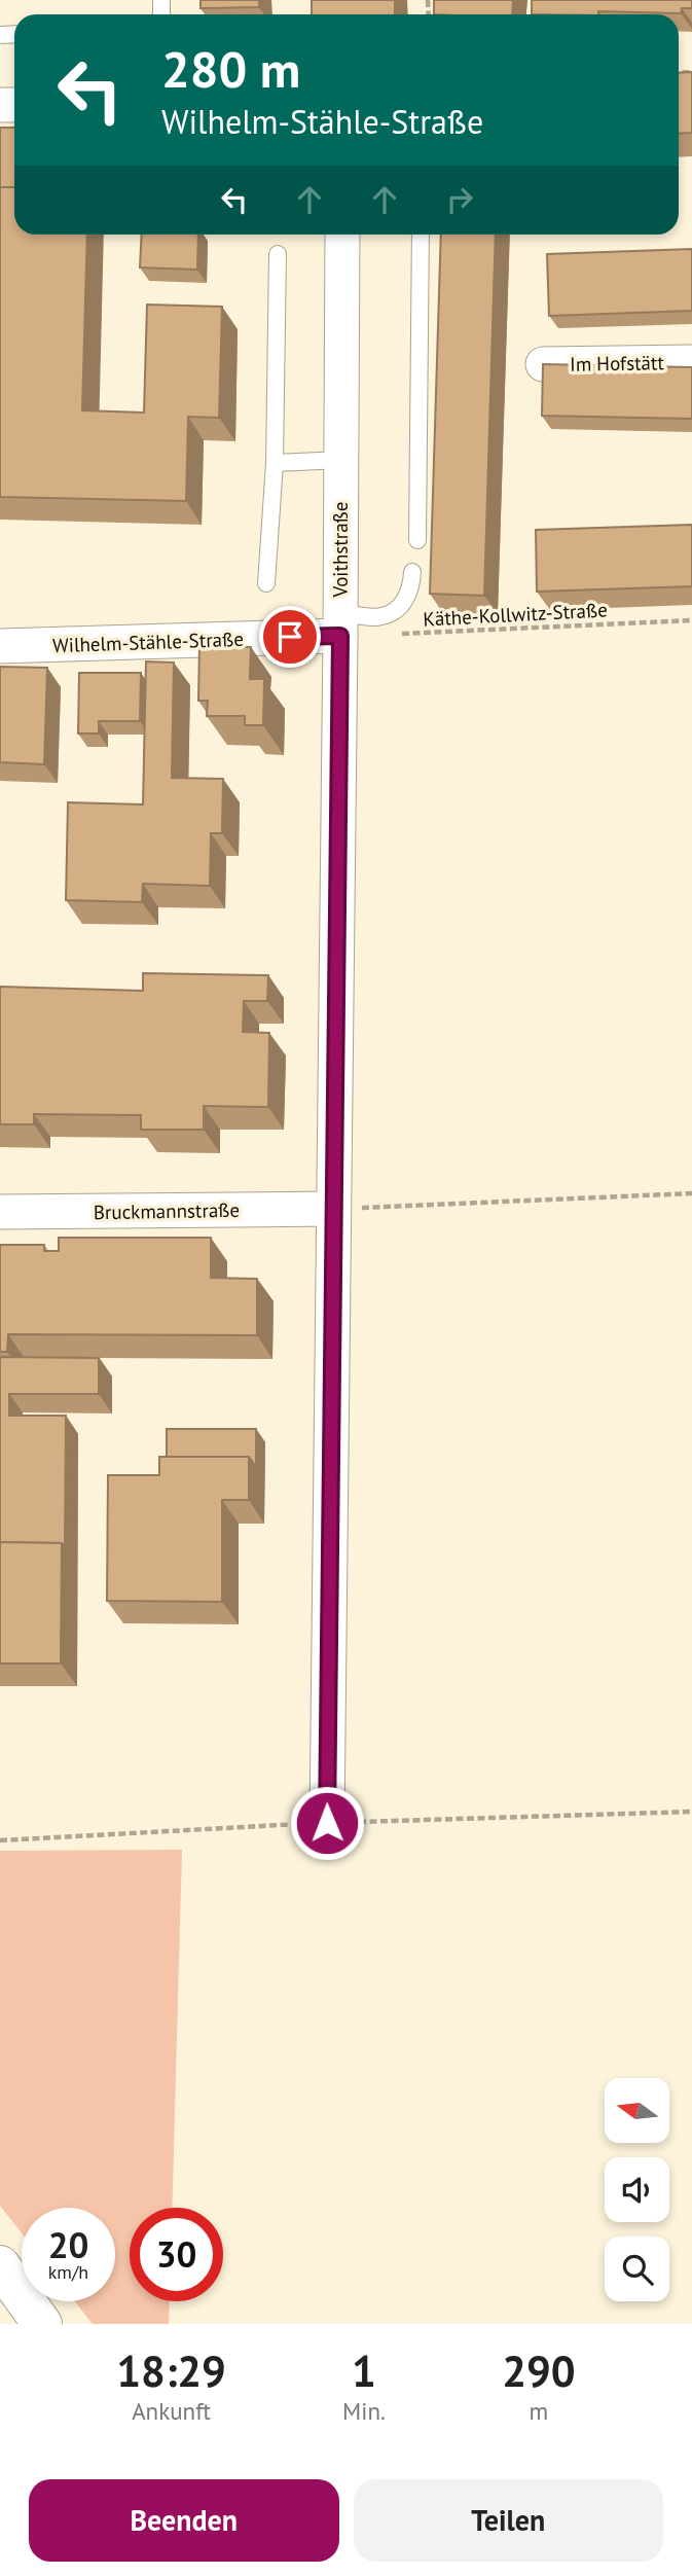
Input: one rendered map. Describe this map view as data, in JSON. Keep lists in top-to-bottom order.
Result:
{
  "streets": {
    "street": [
      "Im Hofstätt",
      "Voithstraße",
      "Wilhelm-Stähle-Straße",
      "Bruckmannstraße"
    ],
    "path": ["Käthe-Kollwitz-Straße"]
  },
  "crossings": [
    ["Voithstraße", "Wilhelm-Stähle-Straße"],
    ["Voithstraße", "Bruckmannstraße"]
  ],
  "north": "left",
  "page": {
    "turn": ["280 m", "Wilhelm-Stähle-Straße"],
    "speed": "20 km/h",
    "limit": "30",
    "eta": [
      "18:29",
      "Ankunft",
      "1",
      "Min.",
      "290",
      "m"
    ],
    "buttons": ["Beenden", "Teilen"]
  }
}
